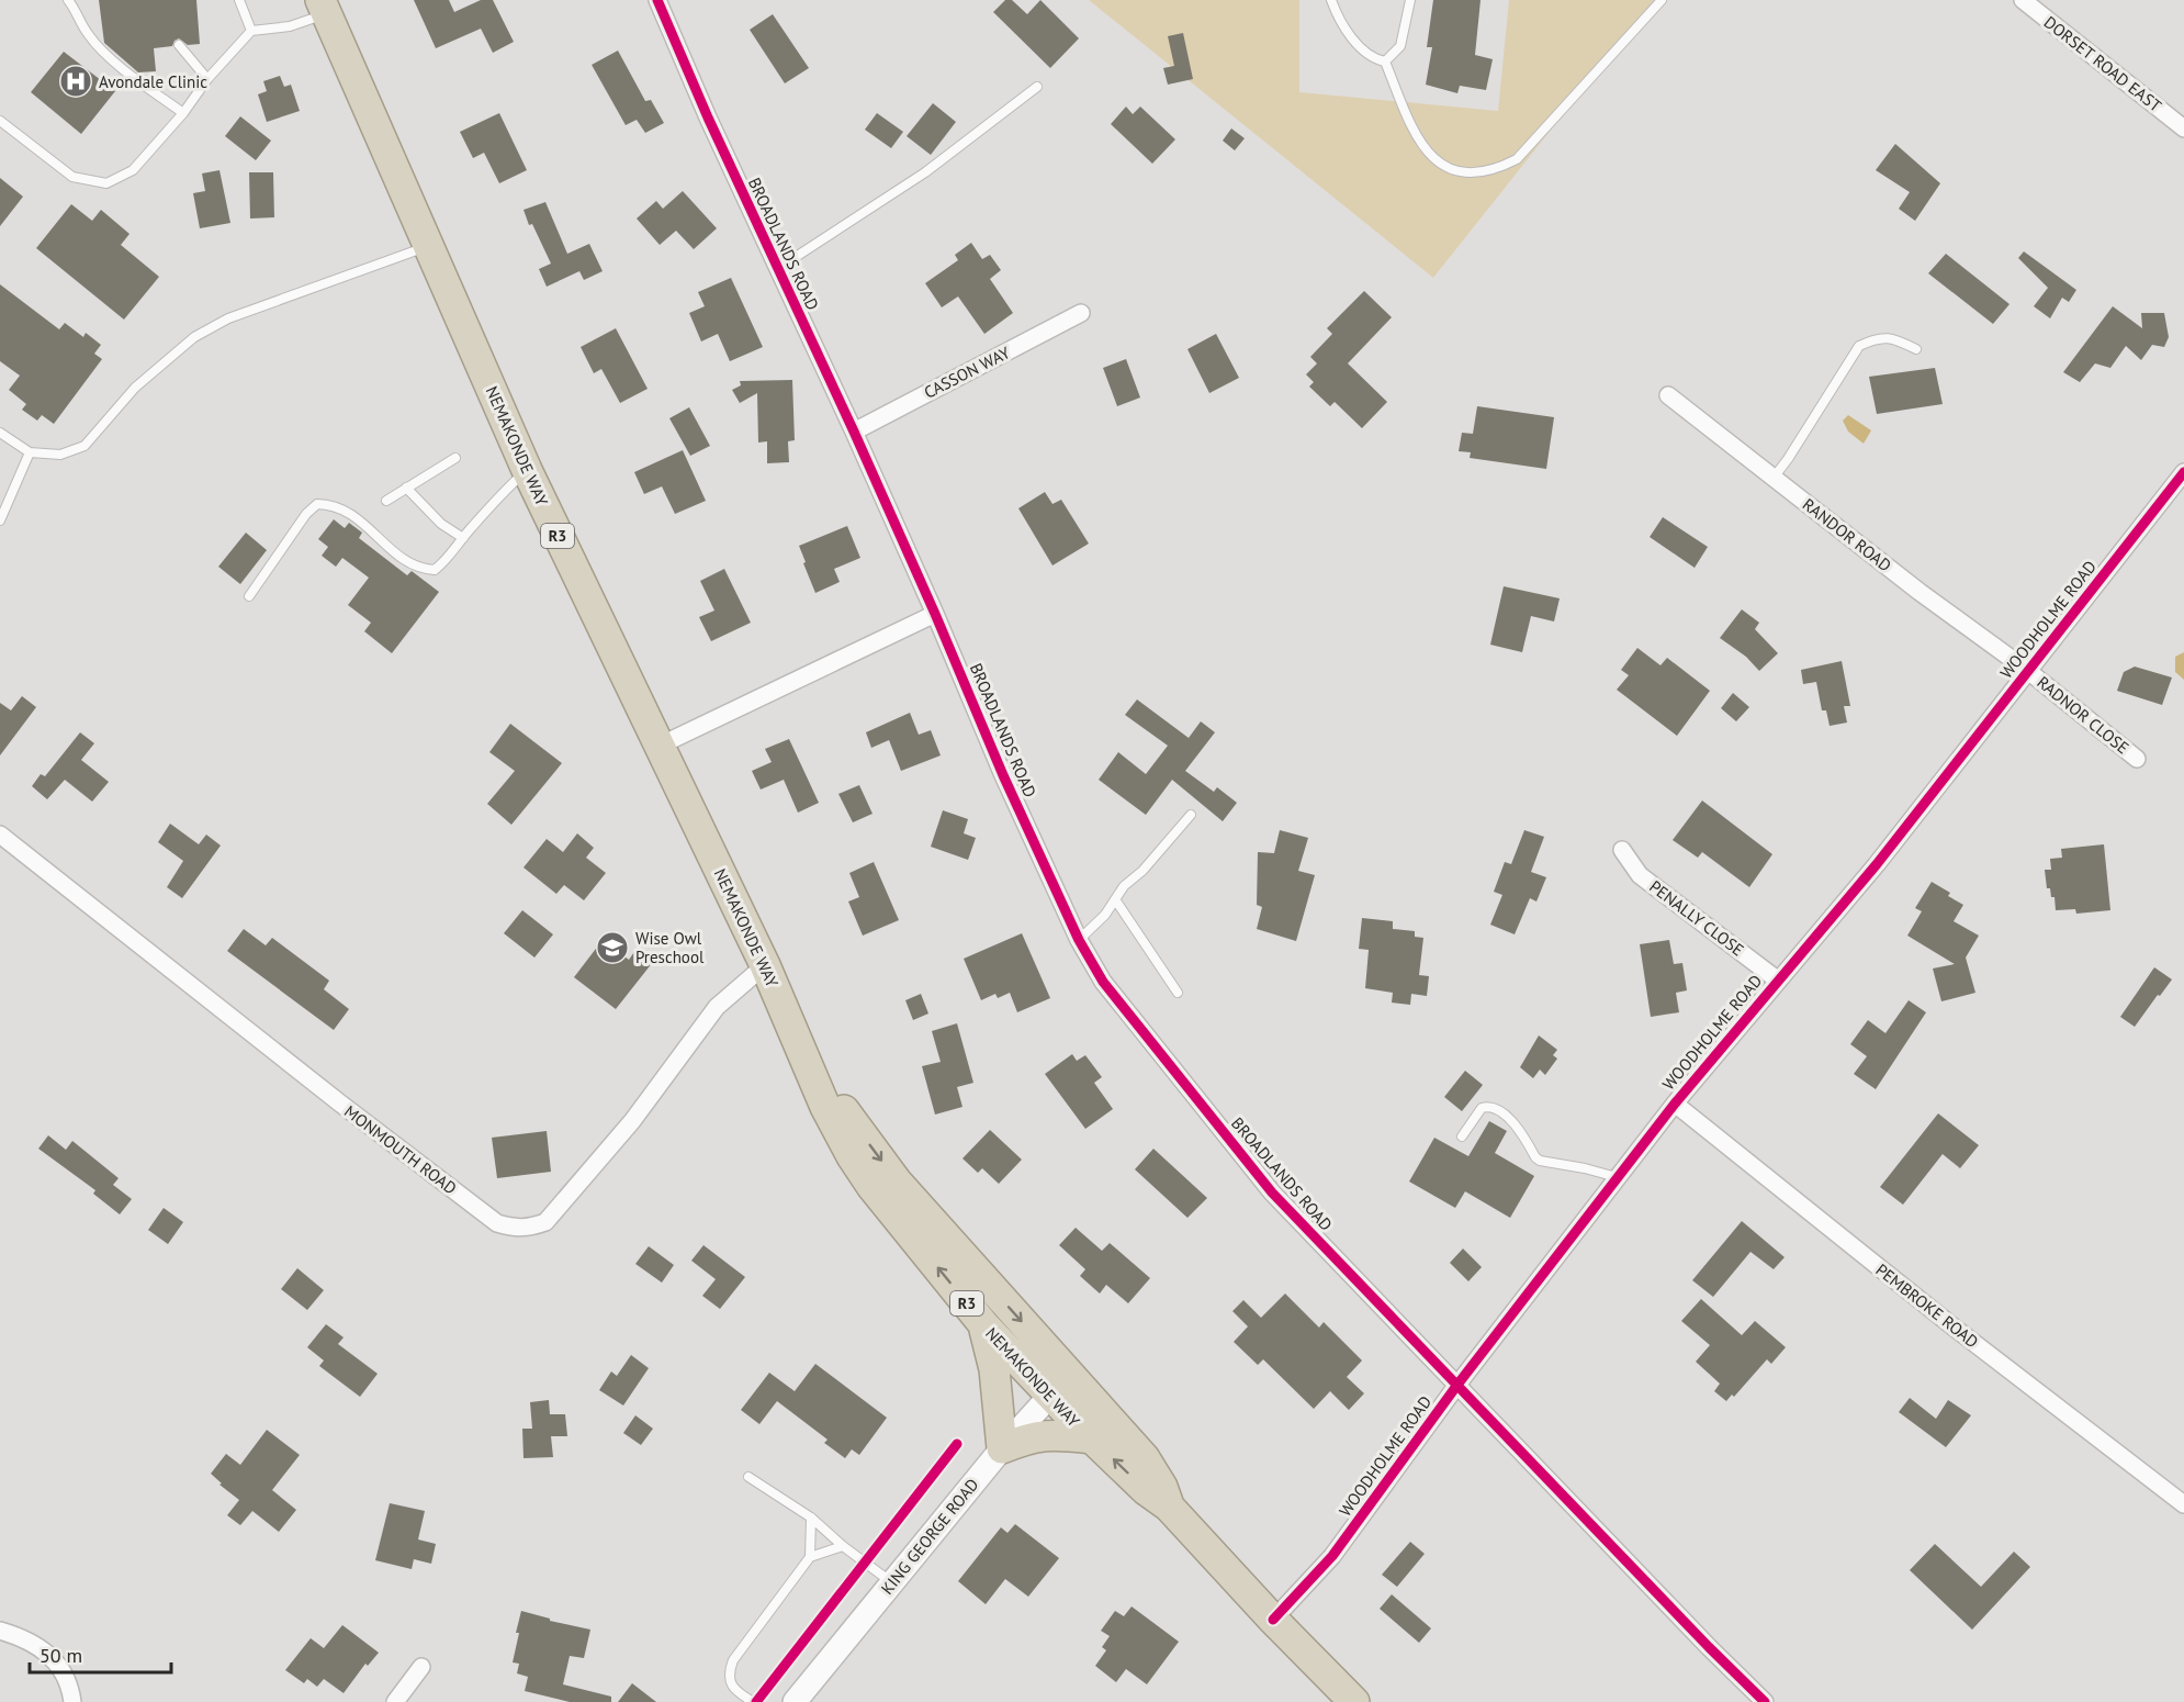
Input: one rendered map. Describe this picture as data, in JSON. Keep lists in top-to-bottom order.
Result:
{
  "streets": {
    "highway": ["NEMAKONDE WAY", "R3"],
    "main road": ["KING GEORGE ROAD"],
    "street": [
      "DORSET ROAD EAST",
      "BROADLANDS ROAD",
      "CASSON WAY",
      "RANDOR ROAD",
      "WOODHOLME ROAD",
      "RADNOR CLOSE",
      "PENALLY CLOSE",
      "MONMOUTH ROAD",
      "PEMBROKE ROAD"
    ]
  },
  "crossings": [
    ["BROADLANDS ROAD", "CASSON WAY"],
    ["BROADLANDS ROAD", "WOODHOLME ROAD"],
    ["NEMAKONDE WAY", "WOODHOLME ROAD"],
    ["NEMAKONDE WAY", "MONMOUTH ROAD"],
    ["NEMAKONDE WAY", "KING GEORGE ROAD"],
    ["RANDOR ROAD", "WOODHOLME ROAD"],
    ["RANDOR ROAD", "RADNOR CLOSE"],
    ["WOODHOLME ROAD", "RADNOR CLOSE"],
    ["WOODHOLME ROAD", "PENALLY CLOSE"],
    ["WOODHOLME ROAD", "PEMBROKE ROAD"]
  ],
  "places": {
    "hospital": ["Avondale Clinic"],
    "school or university": ["Wise Owl Preschool"]
  },
  "scale_bar": "50 m"
}
